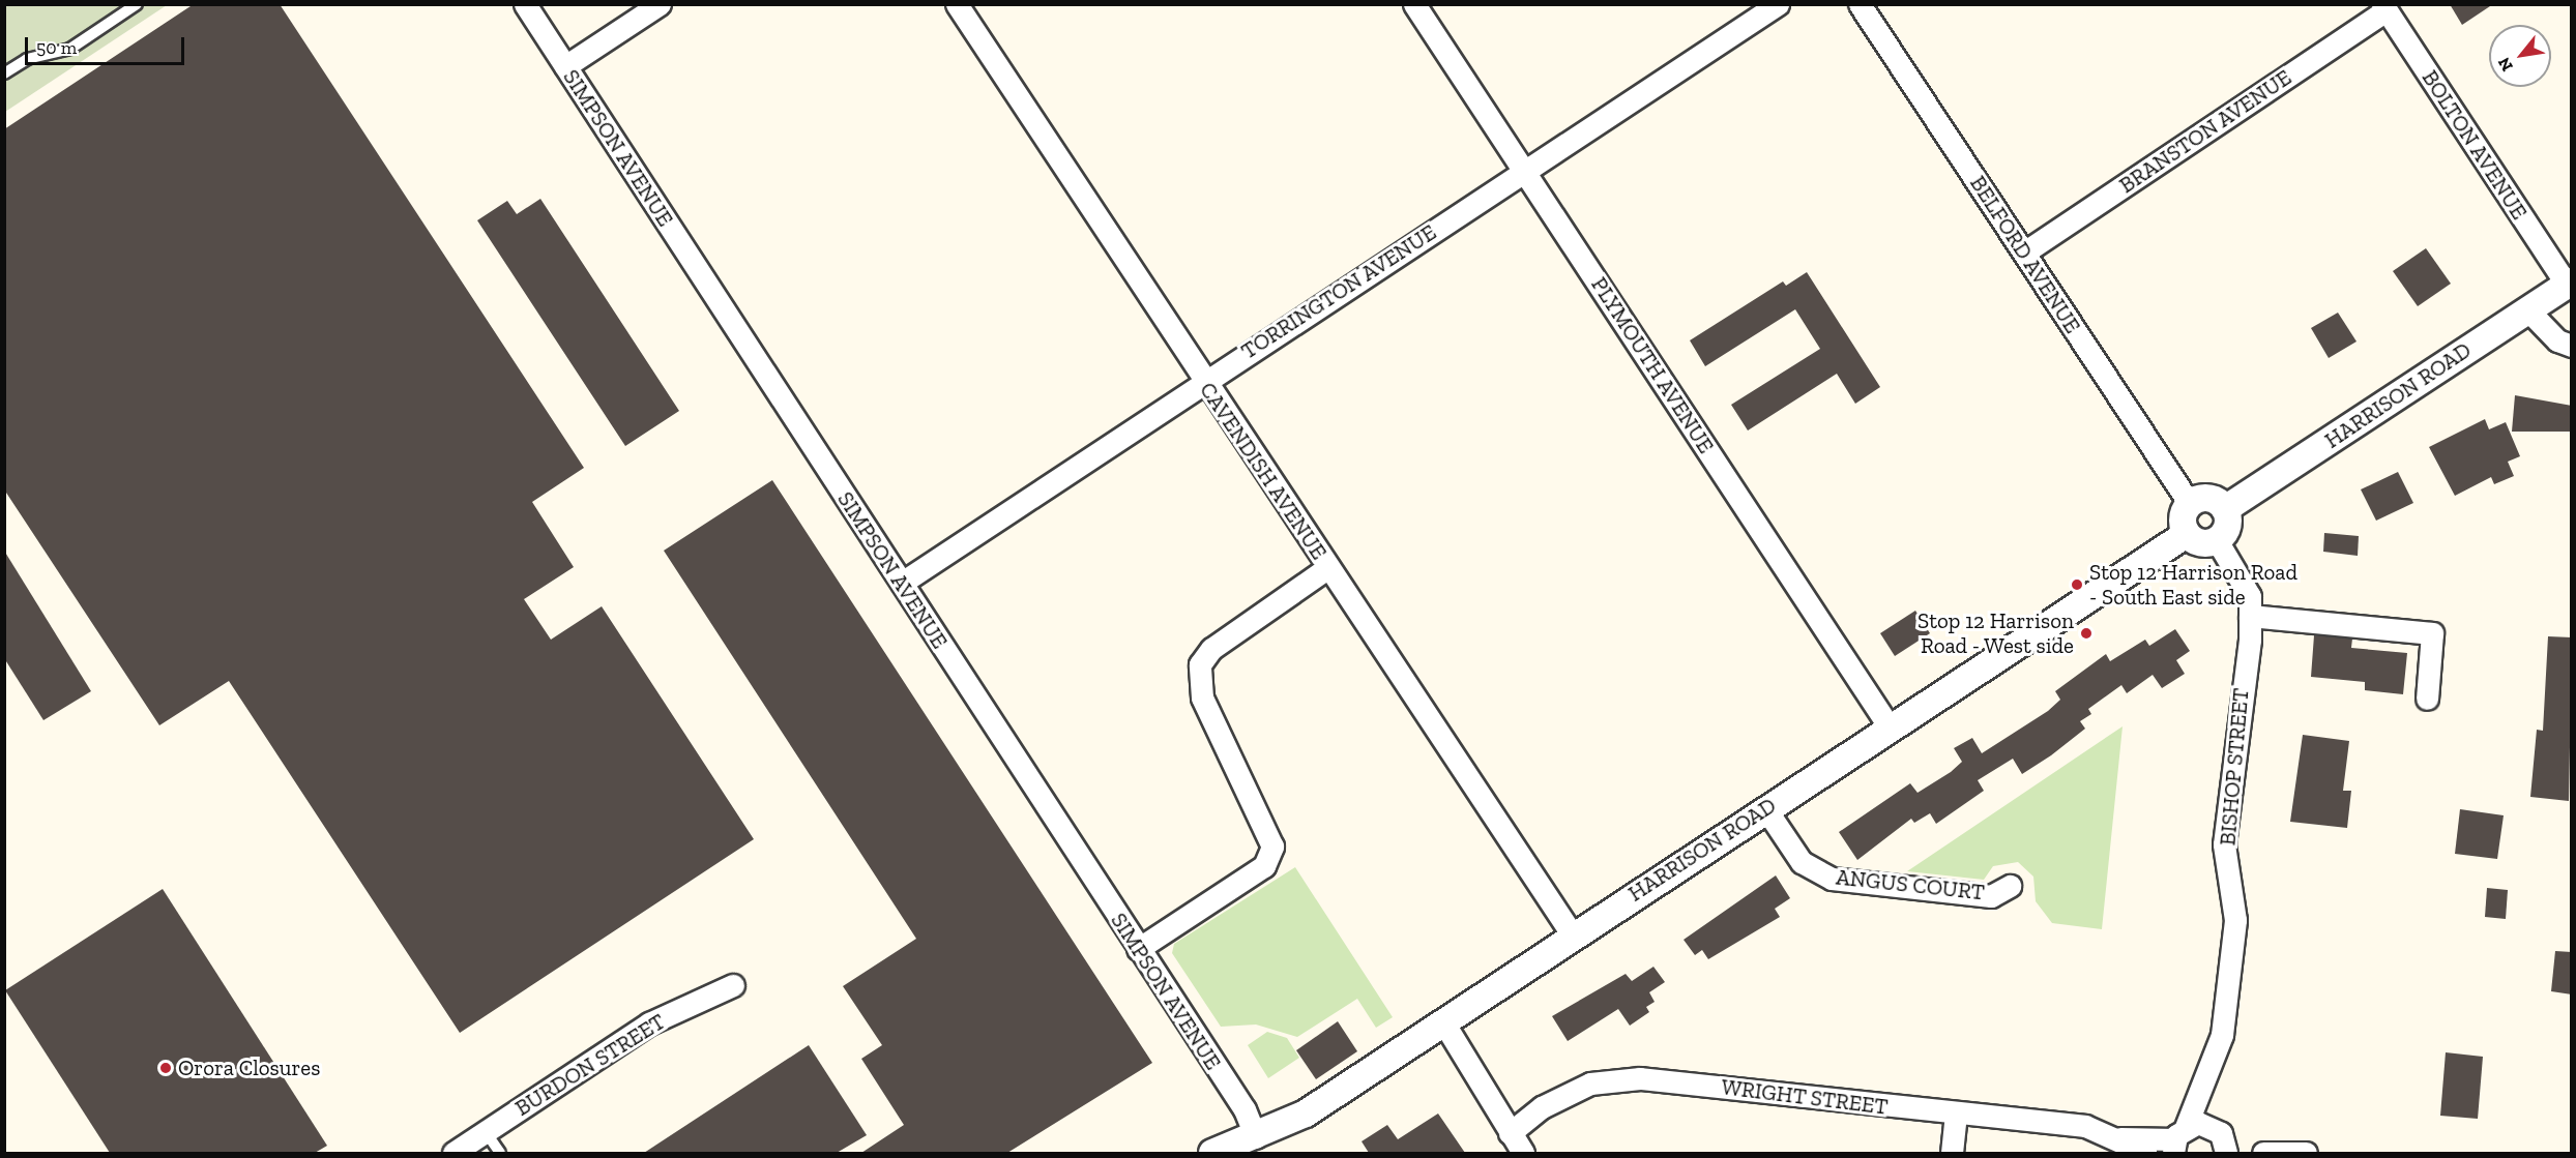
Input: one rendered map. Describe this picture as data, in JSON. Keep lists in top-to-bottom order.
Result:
{
  "streets": {
    "street": [
      "BRANSTON AVENUE",
      "BOLTON AVENUE",
      "SIMPSON AVENUE",
      "BELFORD AVENUE",
      "TORRINGTON AVENUE",
      "PLYMOUTH AVENUE",
      "HARRISON ROAD",
      "CAVENDISH AVENUE",
      "BISHOP STREET",
      "ANGUS COURT",
      "BURDON STREET",
      "WRIGHT STREET"
    ]
  },
  "crossings": [
    ["BRANSTON AVENUE", "BOLTON AVENUE"],
    ["BRANSTON AVENUE", "BELFORD AVENUE"],
    ["BOLTON AVENUE", "HARRISON ROAD"],
    ["SIMPSON AVENUE", "TORRINGTON AVENUE"],
    ["SIMPSON AVENUE", "HARRISON ROAD"],
    ["BELFORD AVENUE", "HARRISON ROAD"],
    ["BELFORD AVENUE", "BISHOP STREET"],
    ["TORRINGTON AVENUE", "PLYMOUTH AVENUE"],
    ["TORRINGTON AVENUE", "CAVENDISH AVENUE"],
    ["PLYMOUTH AVENUE", "HARRISON ROAD"],
    ["HARRISON ROAD", "CAVENDISH AVENUE"],
    ["HARRISON ROAD", "BISHOP STREET"],
    ["HARRISON ROAD", "ANGUS COURT"],
    ["BISHOP STREET", "WRIGHT STREET"]
  ],
  "places": ["Stop 12 Harrison Road - South East side", "Stop 12 Harrison Road - West side", "Orora Closures"],
  "scale_bar": "50 m",
  "north": "bottom left"
}
